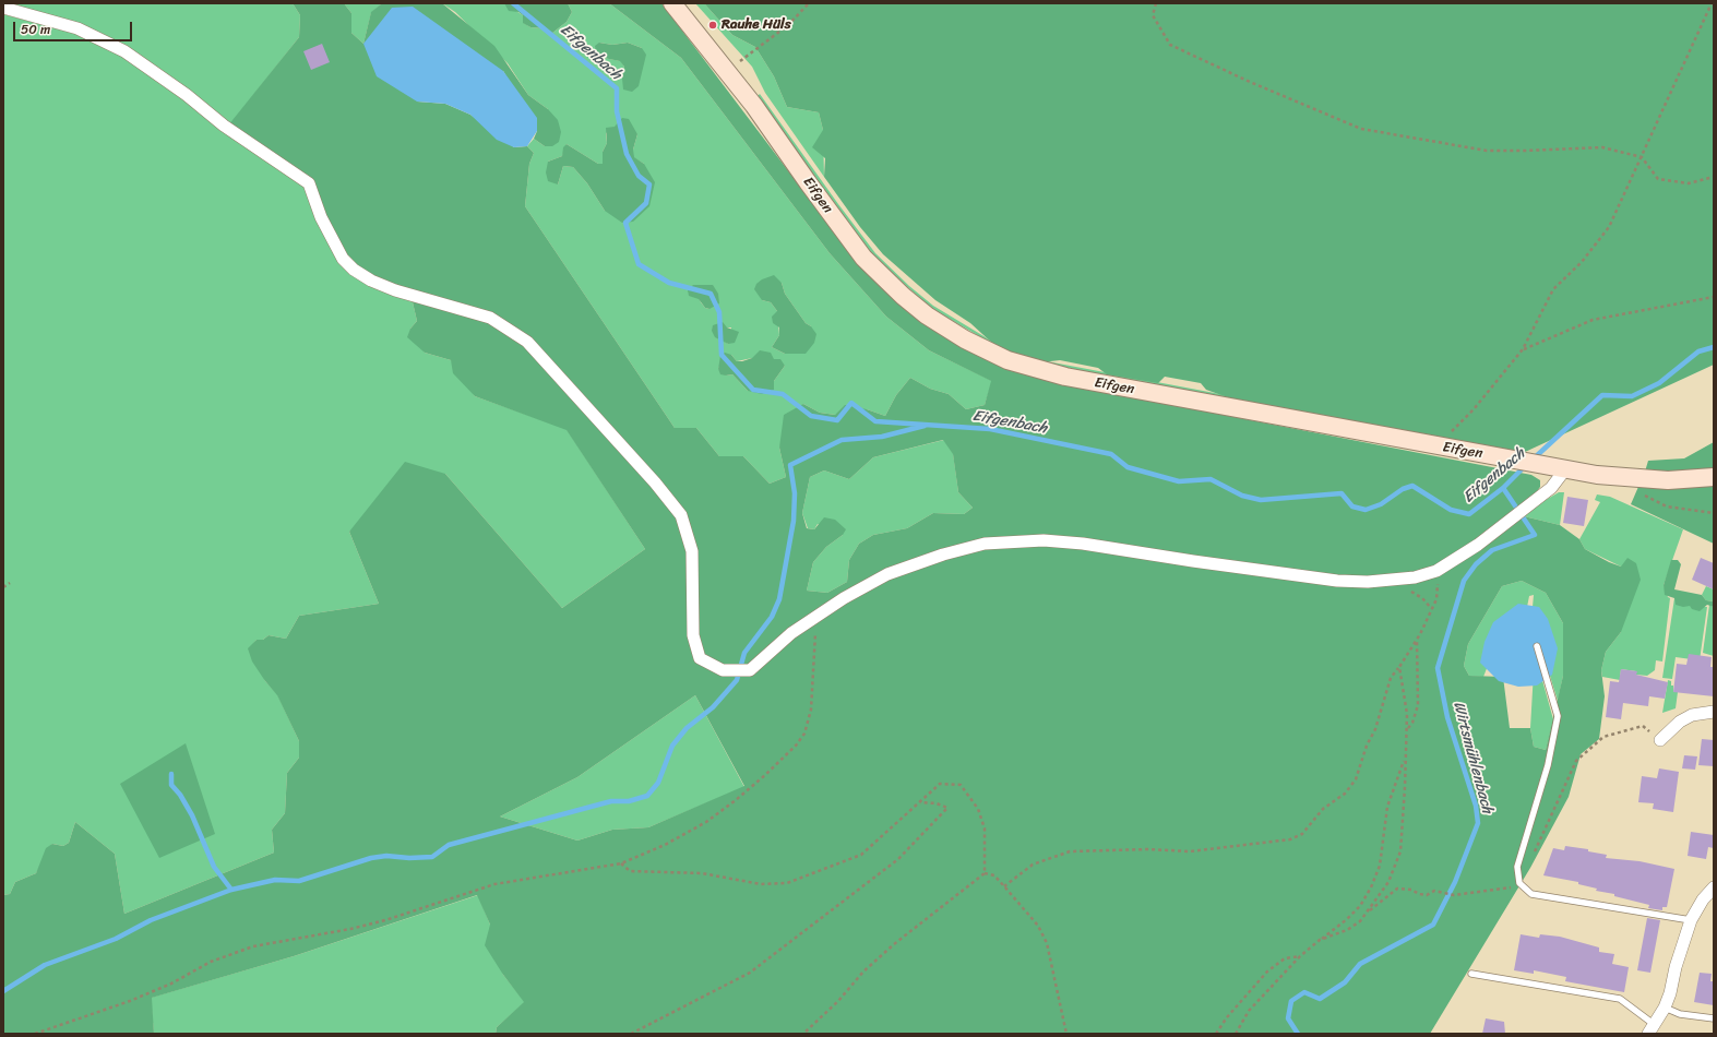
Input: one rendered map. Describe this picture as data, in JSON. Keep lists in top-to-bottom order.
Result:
{
  "streets": {
    "main road": ["Eifgen"]
  },
  "water": ["Eifgenbach", "Wirtsmühlenbach"],
  "places": ["Rauhe Hüls"],
  "scale_bar": "50 m"
}
